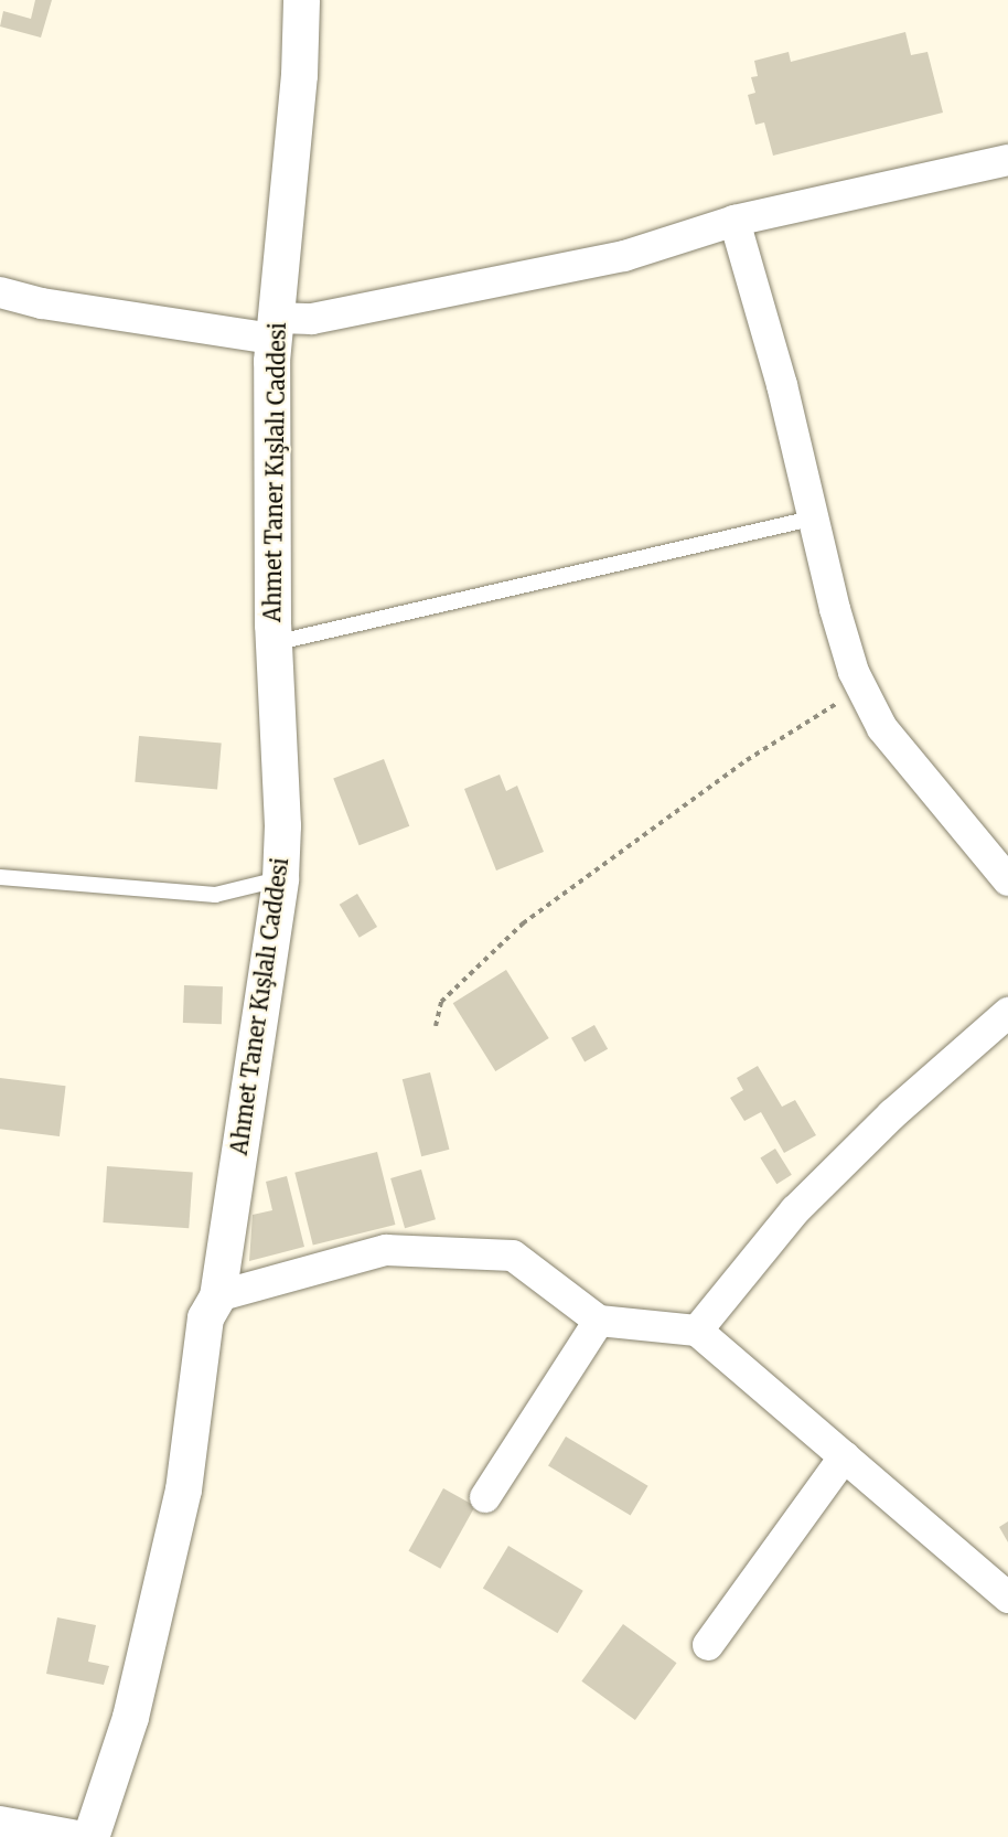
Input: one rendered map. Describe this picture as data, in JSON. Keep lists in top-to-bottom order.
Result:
{
  "streets": {
    "street": ["Ahmet Taner Kışlalı Caddesi"]
  }
}
